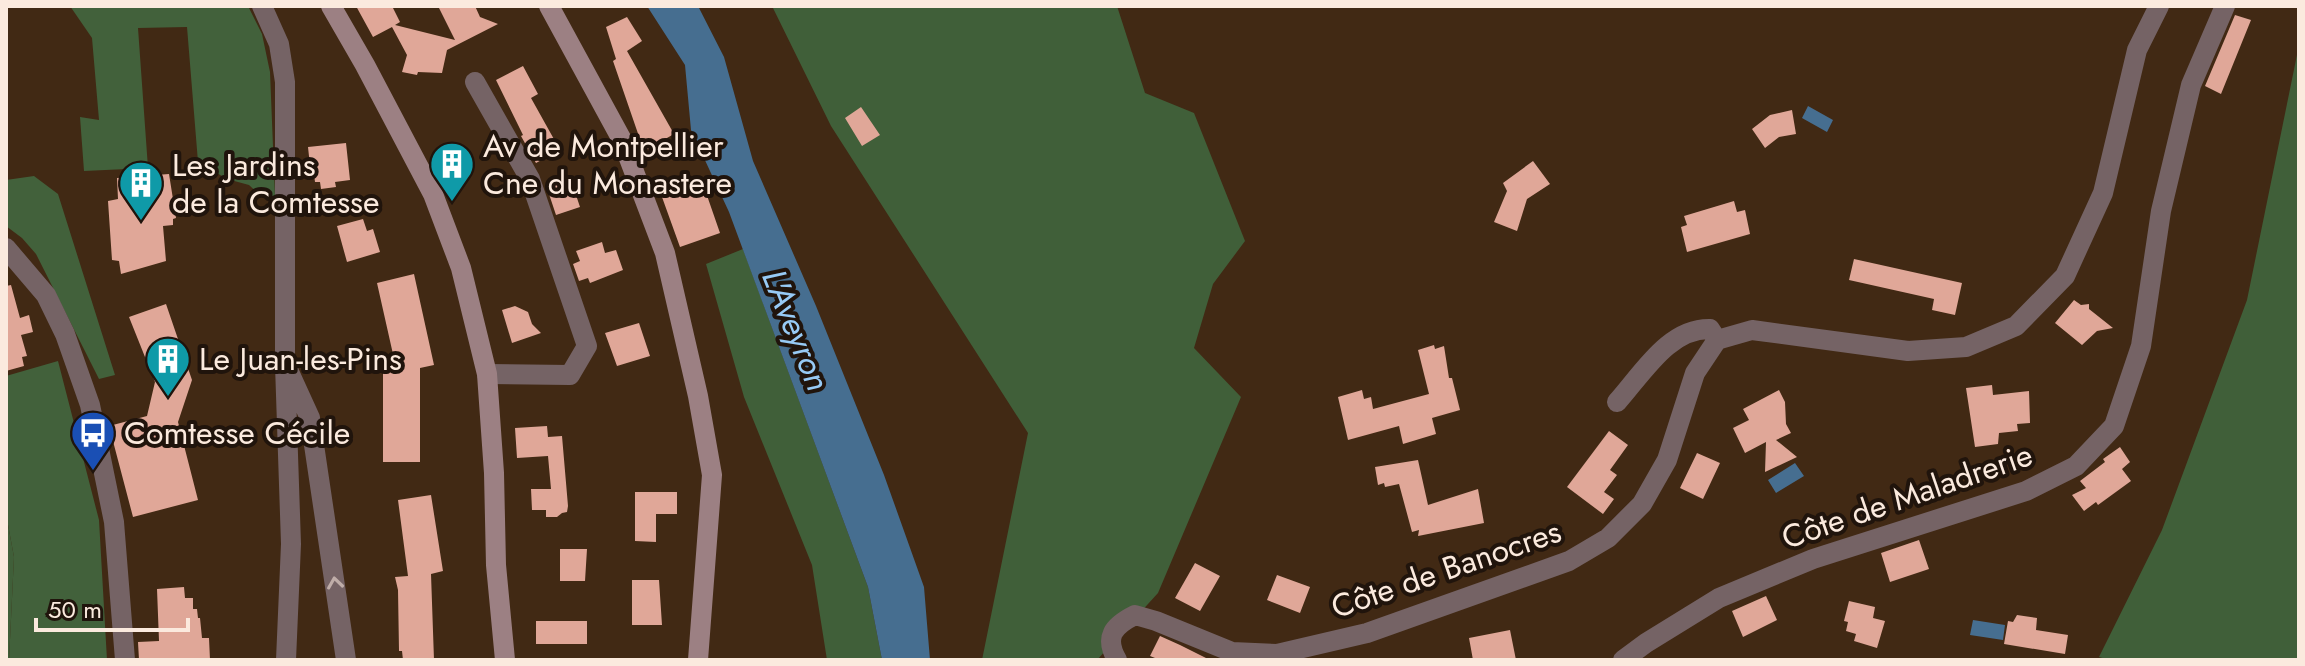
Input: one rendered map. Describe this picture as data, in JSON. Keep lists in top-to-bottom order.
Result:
{
  "streets": {
    "street": ["Côte de Maladrerie", "Côte de Banocres"]
  },
  "water": ["L'Aveyron"],
  "places": {
    "building": ["Av de Montpellier Cne du Monastere", "Les Jardins de la Comtesse", "Le Juan-les-Pins"],
    "bus stop": ["Comtesse Cécile"]
  },
  "scale_bar": "50 m"
}
